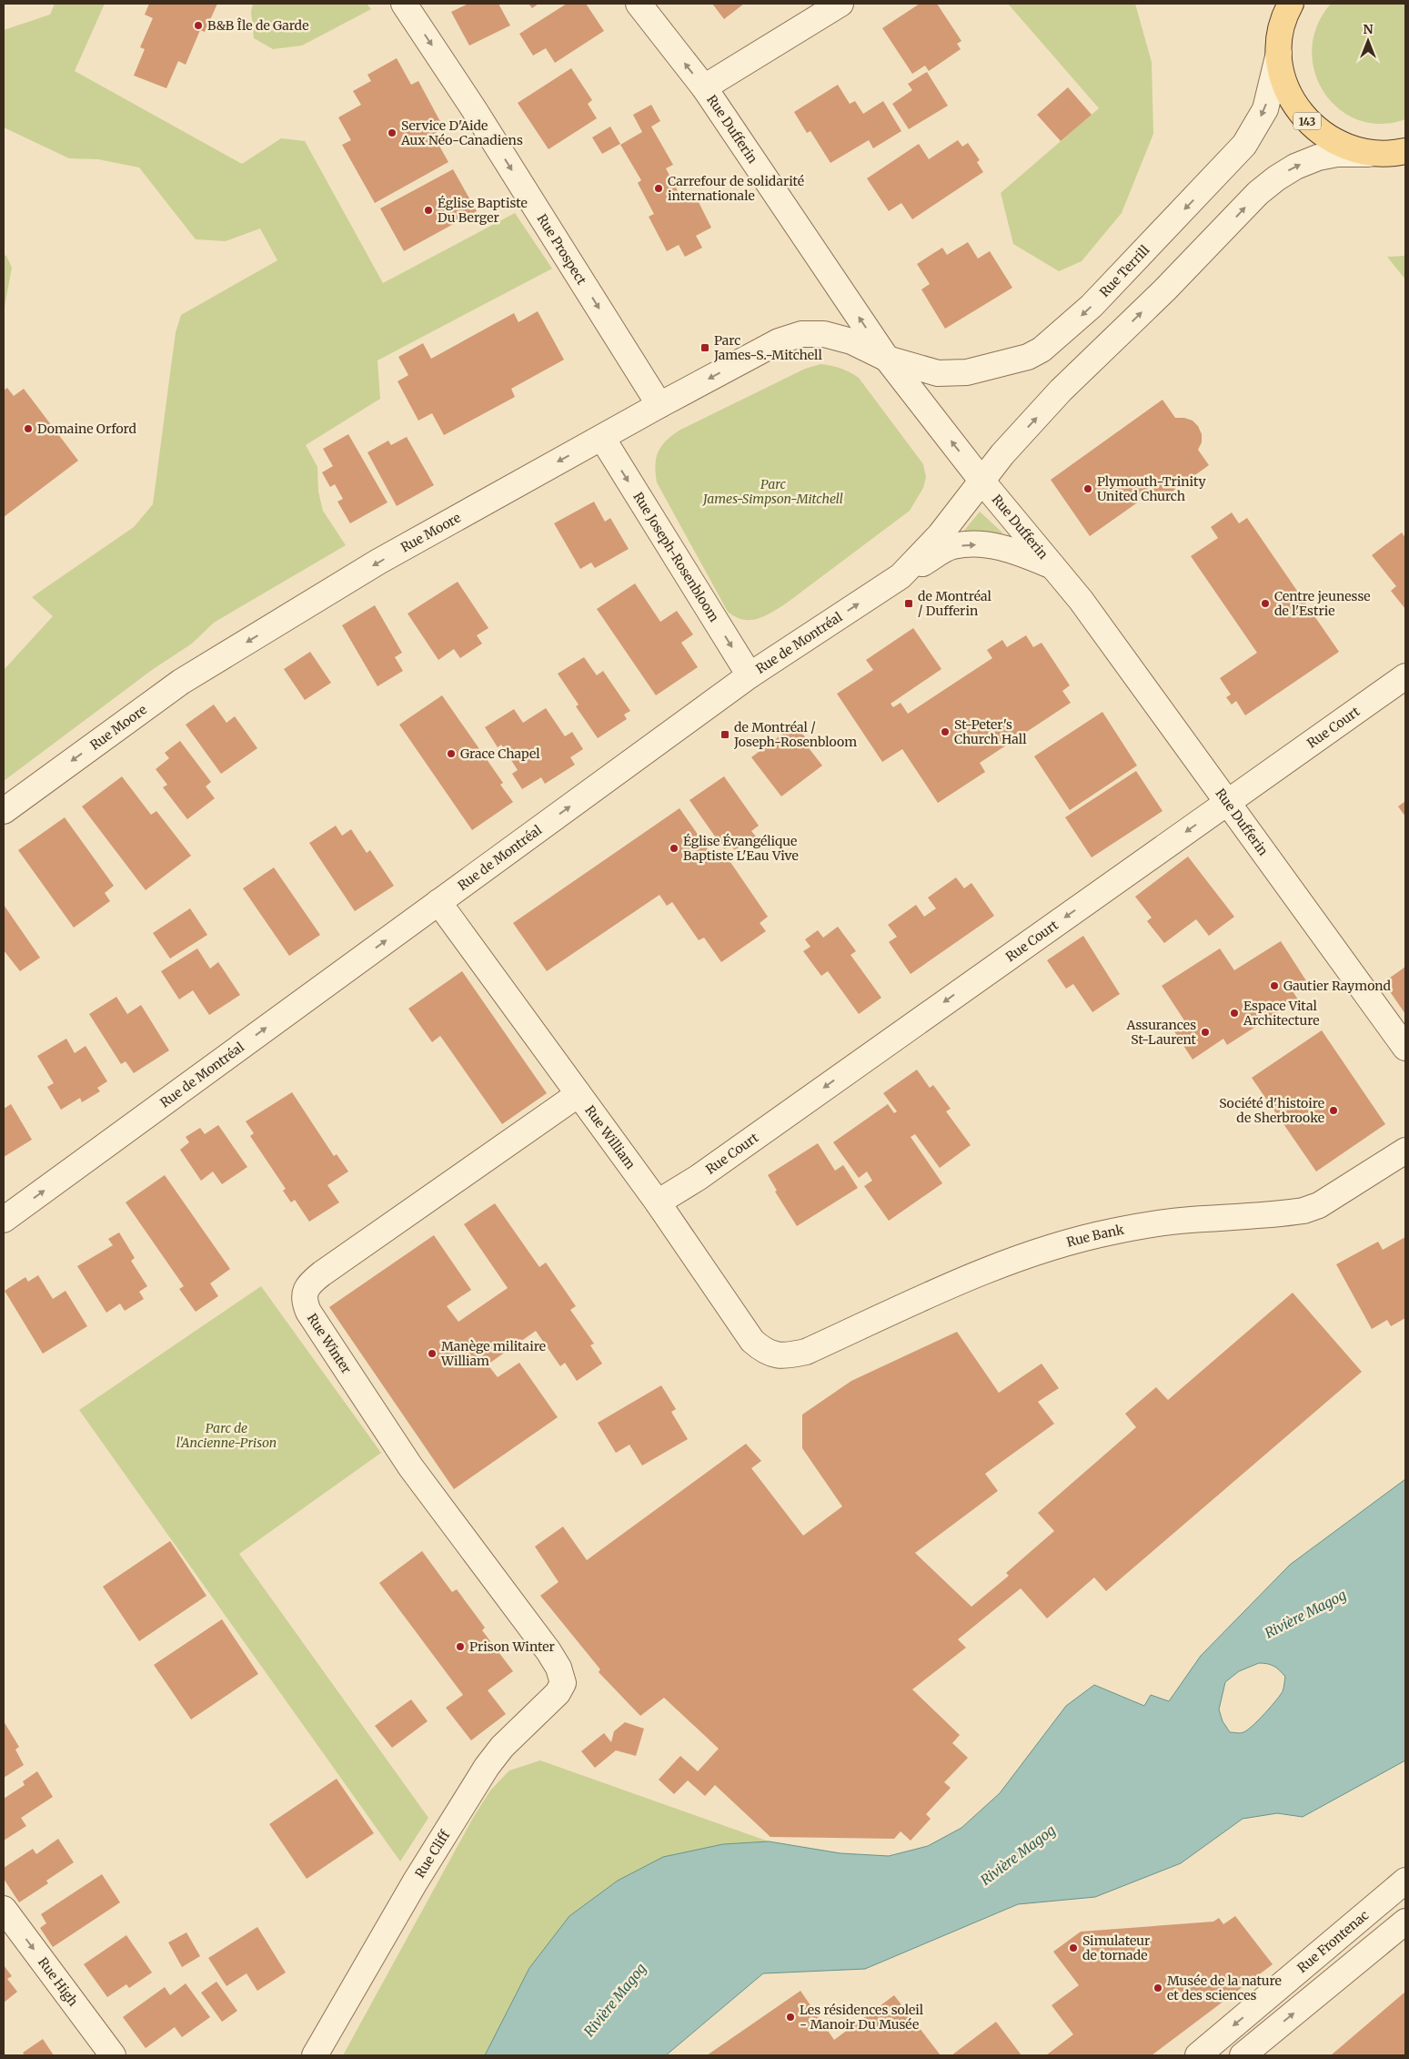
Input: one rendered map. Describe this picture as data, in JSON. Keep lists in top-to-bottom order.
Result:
{
  "streets": {
    "main road": ["143"],
    "street": [
      "Rue Dufferin",
      "Rue Prospect",
      "Rue Terrill",
      "Rue Moore",
      "Rue Joseph-Rosenbloom",
      "Rue de Montréal",
      "Rue Court",
      "Rue William",
      "Rue Bank",
      "Rue Winter",
      "Rue Cliff",
      "Rue Frontenac",
      "Rue High"
    ]
  },
  "crossings": [
    ["143", "Rue Terrill"],
    ["Rue Dufferin", "Rue Terrill"],
    ["Rue Dufferin", "Rue Moore"],
    ["Rue Dufferin", "Rue de Montréal"],
    ["Rue Dufferin", "Rue Court"],
    ["Rue Prospect", "Rue Moore"],
    ["Rue Terrill", "Rue Moore"],
    ["Rue Moore", "Rue Joseph-Rosenbloom"],
    ["Rue Joseph-Rosenbloom", "Rue de Montréal"],
    ["Rue de Montréal", "Rue William"],
    ["Rue Court", "Rue William"],
    ["Rue William", "Rue Bank"],
    ["Rue William", "Rue Winter"],
    ["Rue Winter", "Rue Cliff"]
  ],
  "one_way": [
    "Rue Dufferin",
    "Rue Prospect",
    "Rue Moore",
    "Rue Joseph-Rosenbloom",
    "Rue de Montréal",
    "Rue Court",
    "Rue High"
  ],
  "water": ["Rivière Magog"],
  "parks": ["Parc James-Simpson-Mitchell", "Parc de l'Ancienne-Prison"],
  "places": {
    "other": [
      "B&B Île de Garde",
      "Service D'Aide Aux Néo-Canadiens",
      "Carrefour de solidarité internationale",
      "Église Baptiste Du Berger",
      "Domaine Orford",
      "Plymouth-Trinity United Church",
      "Centre jeunesse de l'Estrie",
      "St-Peter's Church Hall",
      "Grace Chapel",
      "Église Évangélique Baptiste L'Eau Vive",
      "Gautier Raymond",
      "Espace Vital Architecture",
      "Assurances St-Laurent",
      "Société d'histoire de Sherbrooke",
      "Manège militaire William",
      "Prison Winter",
      "Simulateur de tornade",
      "Musée de la nature et des sciences",
      "Les résidences soleil - Manoir Du Musée"
    ],
    "transit": ["Parc James-S.-Mitchell", "de Montréal / Dufferin", "de Montréal / Joseph-Rosenbloom"]
  },
  "north": "top"
}
